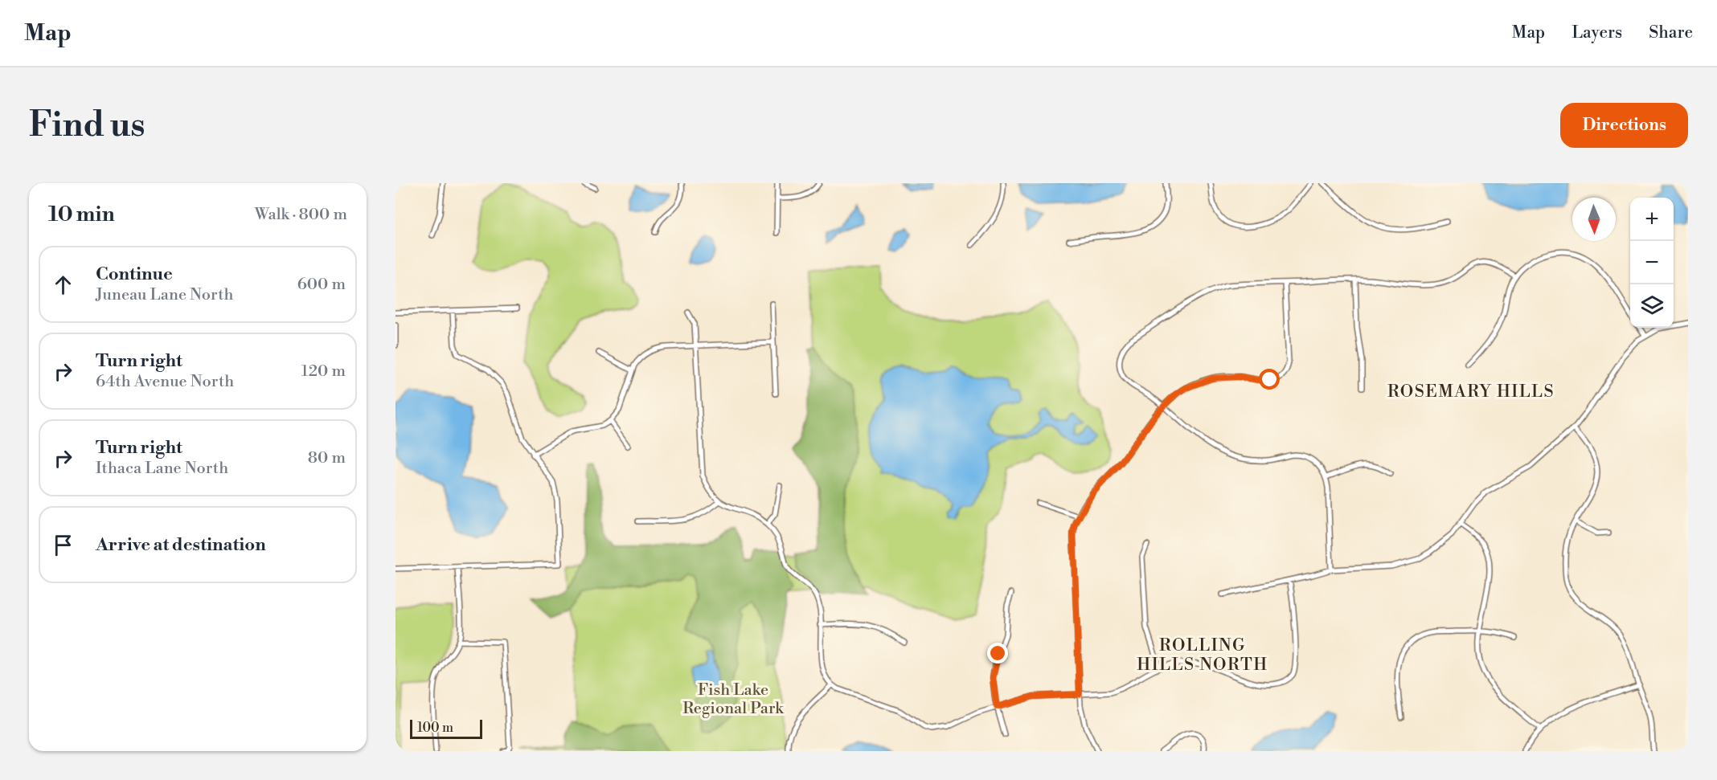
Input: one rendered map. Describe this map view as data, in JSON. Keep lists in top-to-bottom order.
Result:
{
  "districts": ["ROSEMARY HILLS", "ROLLING HILLS NORTH"],
  "parks": ["Fish Lake Regional Park"],
  "scale_bar": "100 m",
  "north": "bottom",
  "page": {
    "header": "Map",
    "nav": ["Map", "Layers", "Share"],
    "buttons": "Directions",
    "title": "Find us",
    "heading": ["10 min", "Walk · 800 m"],
    "map_buttons": ["+", "−"],
    "list": [
      ["Continue", "Juneau Lane North", "600 m"],
      ["Turn right", "64th Avenue North", "120 m"],
      ["Turn right", "Ithaca Lane North", "80 m"],
      "Arrive at destination"
    ],
    "scale": "100 m"
  }
}
